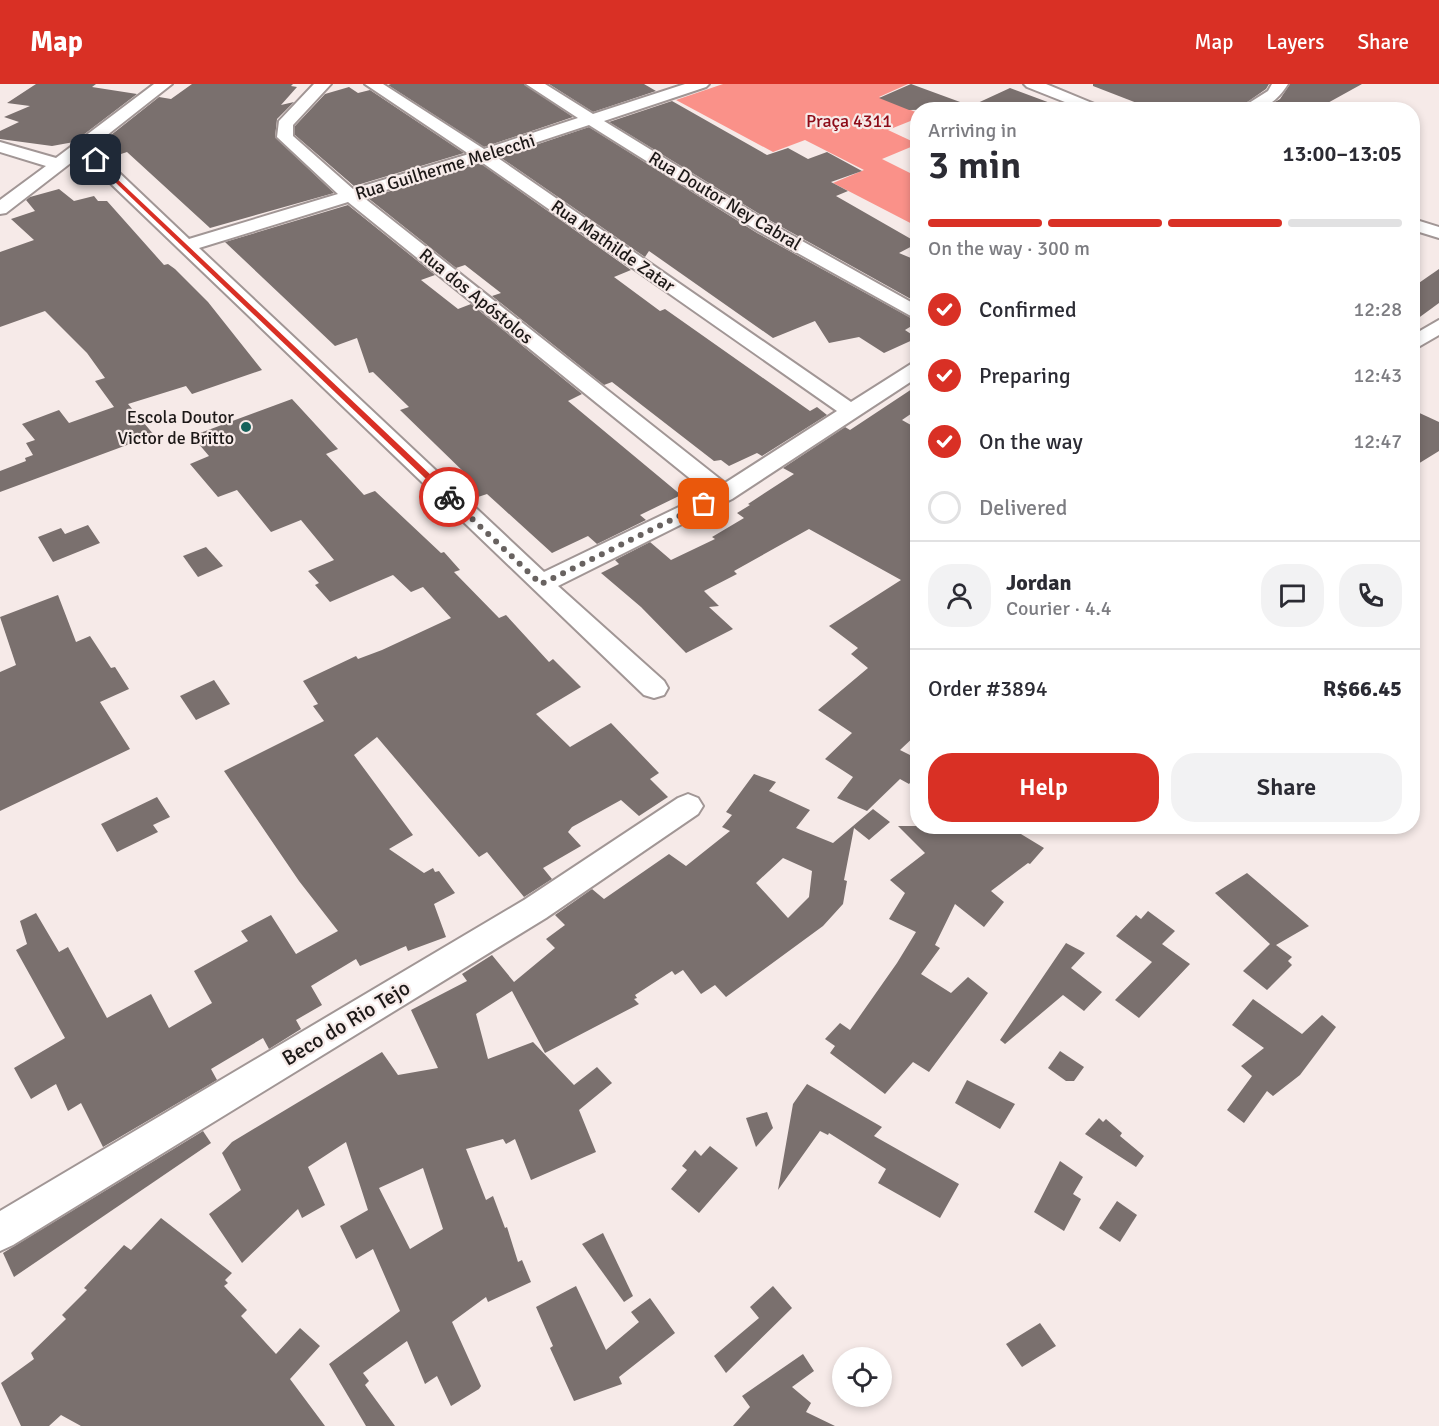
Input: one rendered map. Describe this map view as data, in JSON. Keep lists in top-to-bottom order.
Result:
{
  "streets": {
    "street": [
      "Rua Guilherme Melecchi",
      "Rua Doutor Ney Cabral",
      "Rua Mathilde Zatar",
      "Rua dos Apóstolos",
      "Beco do Rio Tejo"
    ]
  },
  "crossings": [
    ["Rua Guilherme Melecchi", "Rua Doutor Ney Cabral"],
    ["Rua Guilherme Melecchi", "Rua Mathilde Zatar"],
    ["Rua Guilherme Melecchi", "Rua dos Apóstolos"]
  ],
  "parks": ["Praça 4311"],
  "places": ["Escola Doutor Victor de Britto"],
  "page": {
    "header": "Map",
    "nav": ["Map", "Layers", "Share"],
    "heading": ["3 min", "Arriving in", "13:00–13:05"],
    "panel": [
      "Jordan",
      "Courier · 4.4",
      "Order #3894",
      "R$66.45"
    ],
    "bar": "On the way · 300 m",
    "list": [
      ["Confirmed", "12:28"],
      ["Preparing", "12:43"],
      ["On the way", "12:47"],
      "Delivered"
    ],
    "buttons": ["Help", "Share"]
  }
}
